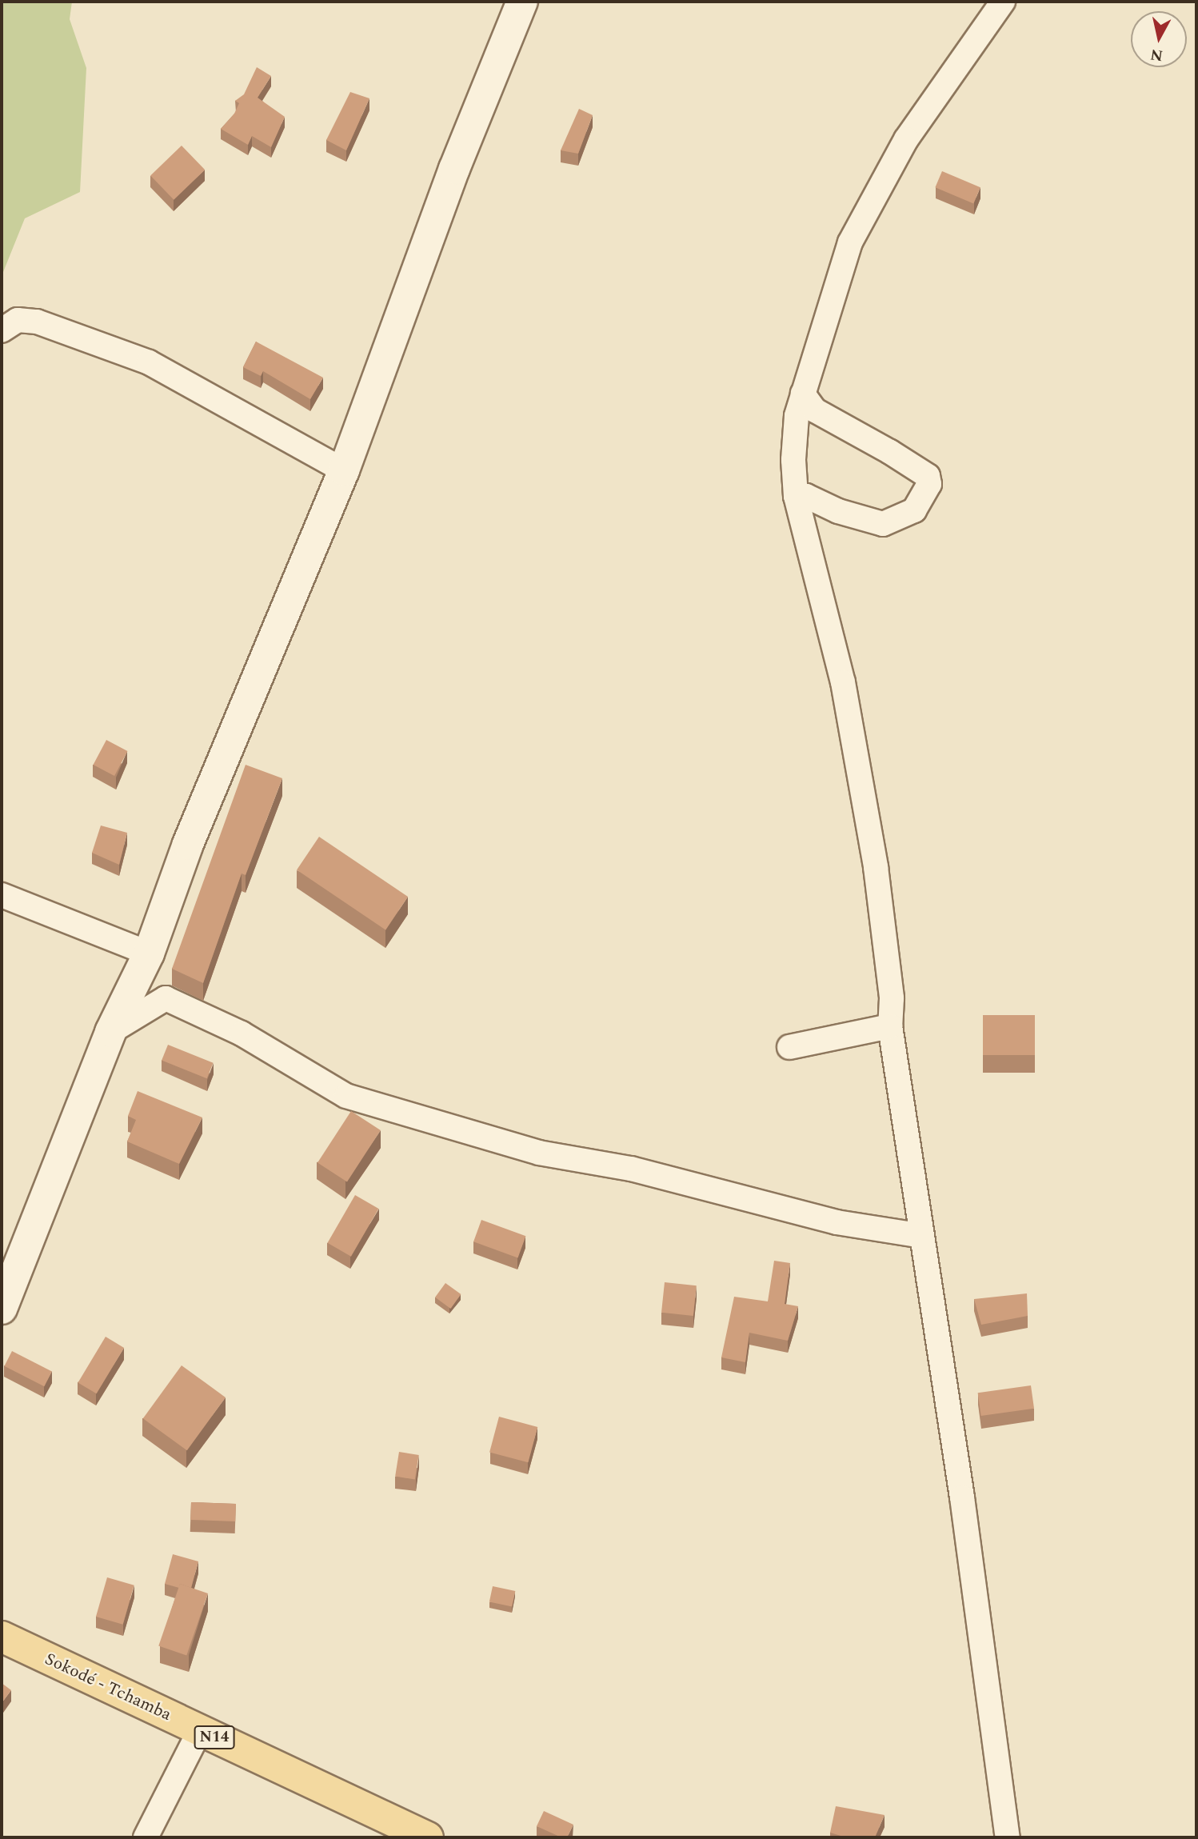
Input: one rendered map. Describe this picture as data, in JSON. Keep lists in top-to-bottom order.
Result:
{
  "streets": {
    "main road": ["Sokodé - Tchamba", "N14"]
  },
  "north": "bottom"
}
